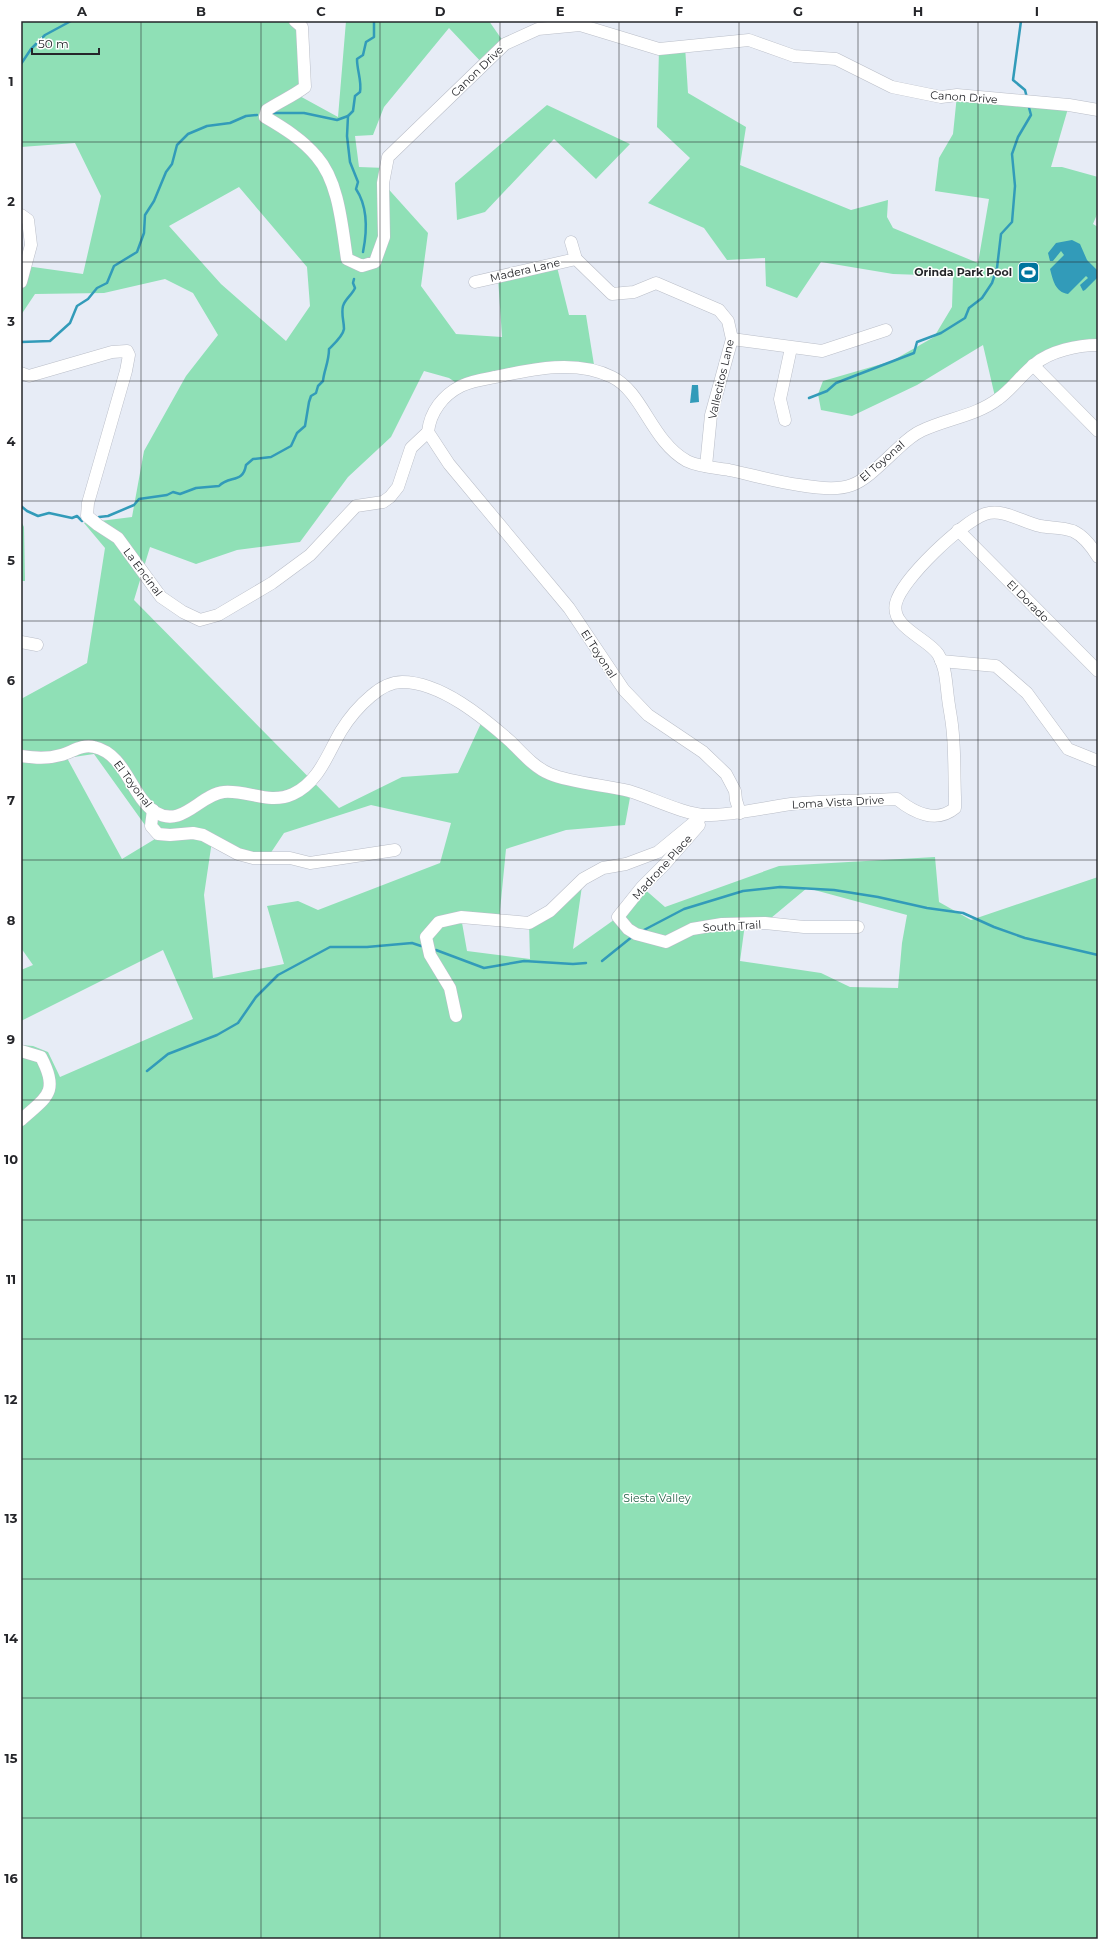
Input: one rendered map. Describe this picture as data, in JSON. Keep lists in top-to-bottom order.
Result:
{
  "streets": {
    "street": [
      "Canon Drive",
      "Madera Lane",
      "Vallecitos Lane",
      "El Toyonal",
      "La Encinal",
      "El Dorado",
      "Loma Vista Drive",
      "Madrone Place",
      "South Trail"
    ]
  },
  "crossings": [
    ["Madera Lane", "Vallecitos Lane"],
    ["Vallecitos Lane", "El Toyonal"],
    ["El Toyonal", "La Encinal"],
    ["El Toyonal", "Loma Vista Drive"],
    ["El Toyonal", "Madrone Place"],
    ["El Dorado", "Loma Vista Drive"],
    ["Madrone Place", "South Trail"]
  ],
  "parks": ["Siesta Valley"],
  "places": {
    "sports": ["Orinda Park Pool"]
  },
  "scale_bar": "50 m",
  "grid": {
    "columns": [
      "A",
      "B",
      "C",
      "D",
      "E",
      "F",
      "G",
      "H",
      "I"
    ],
    "rows": [
      "1",
      "2",
      "3",
      "4",
      "5",
      "6",
      "7",
      "8",
      "9",
      "10",
      "11",
      "12",
      "13",
      "14",
      "15",
      "16"
    ]
  }
}
